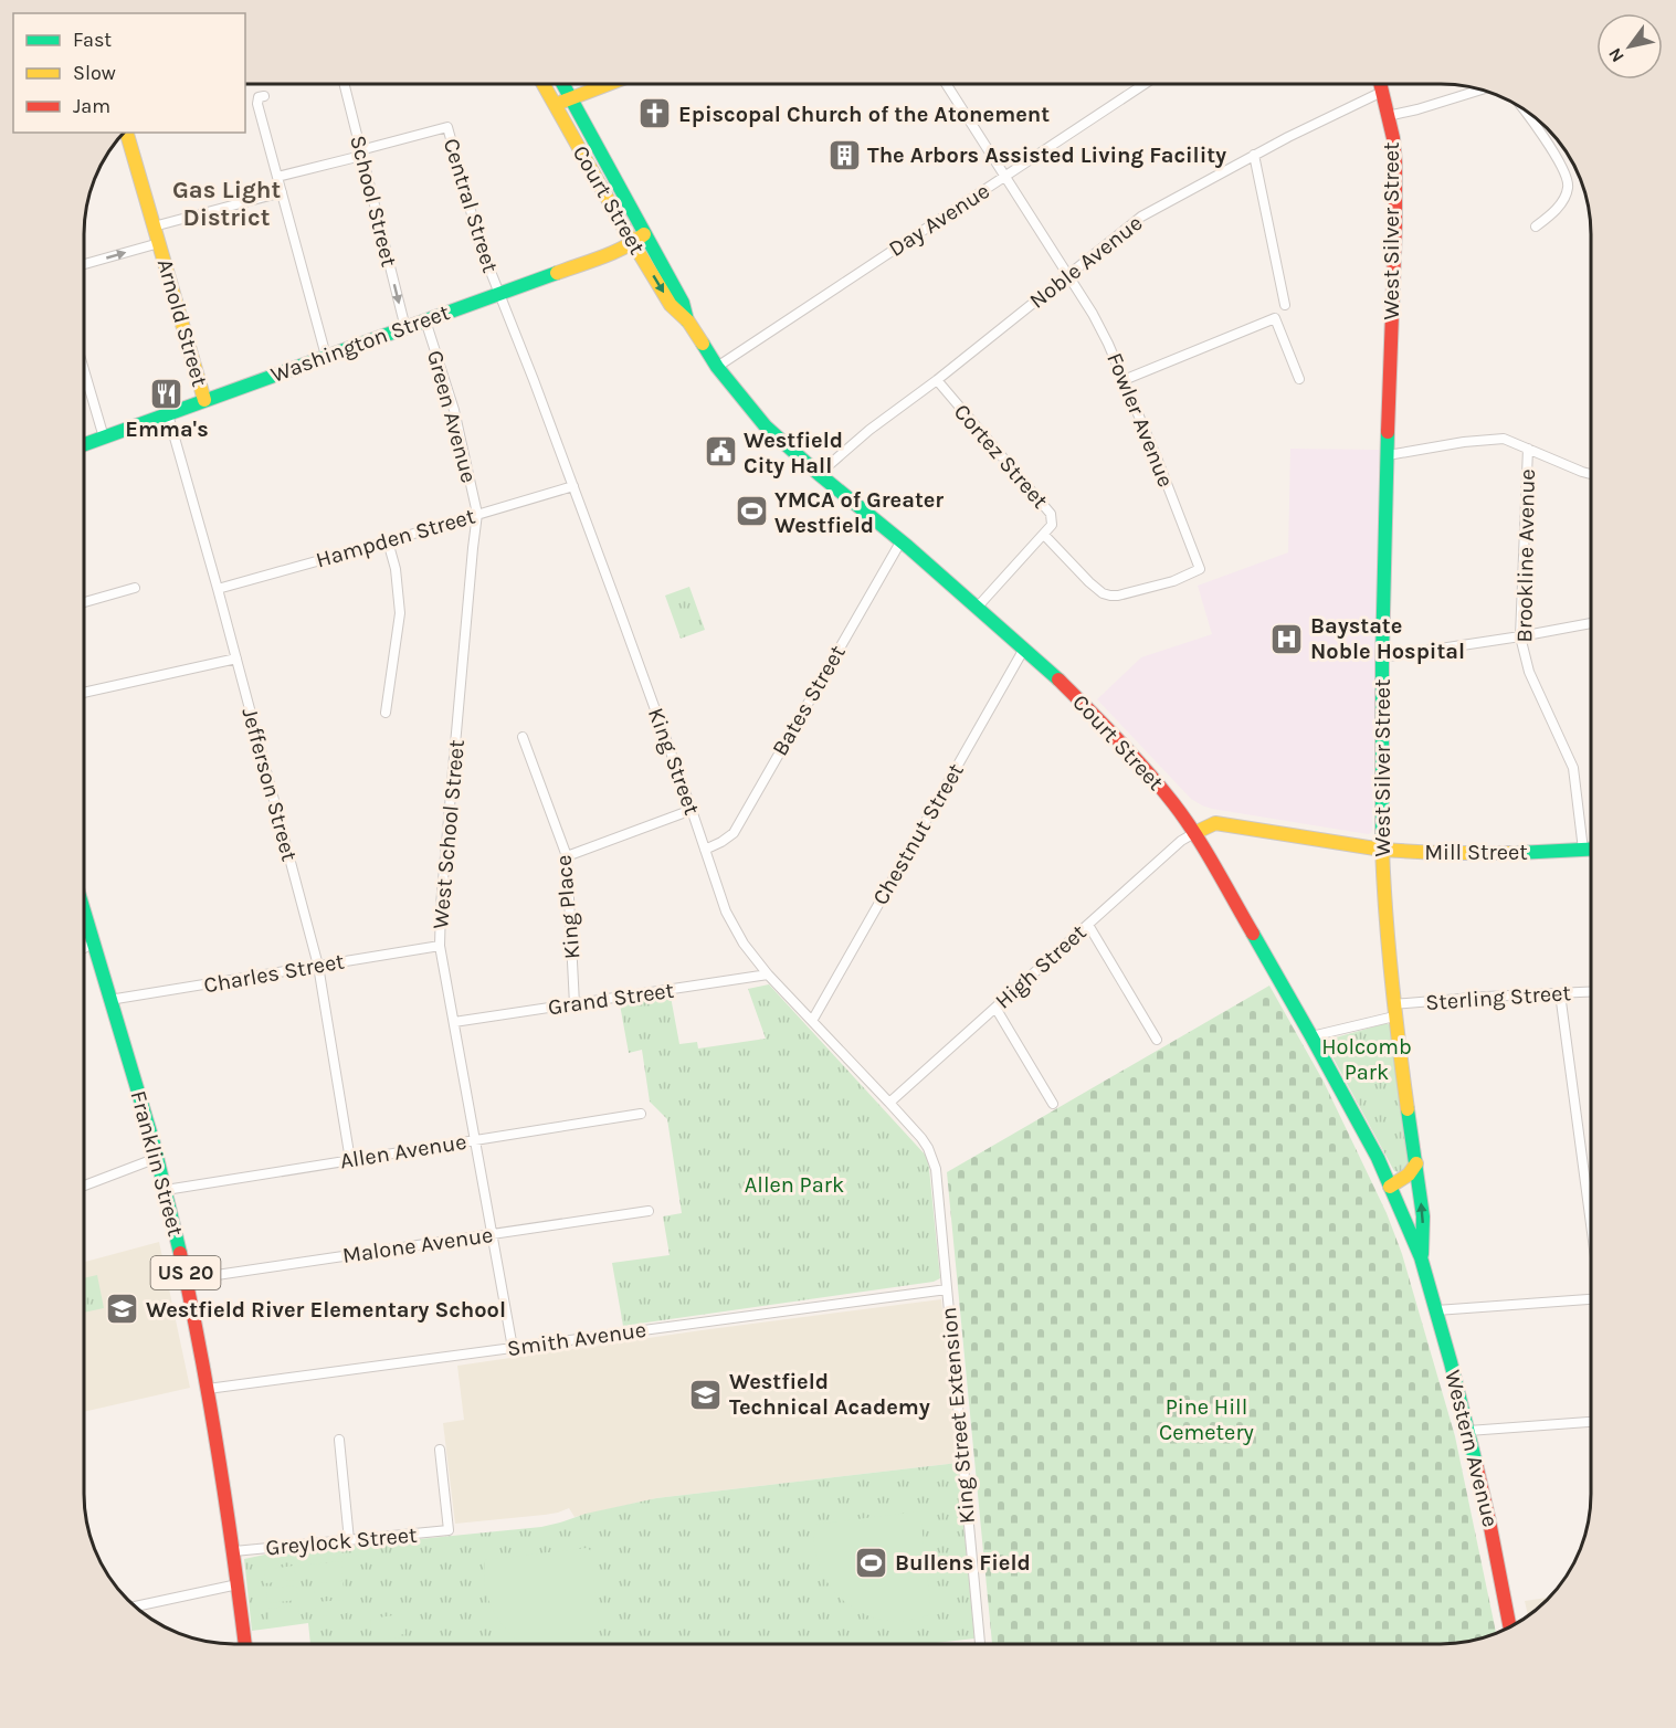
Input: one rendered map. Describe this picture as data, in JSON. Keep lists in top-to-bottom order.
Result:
{
  "streets": {
    "main road": [
      "Court Street",
      "West Silver Street",
      "Arnold Street",
      "Washington Street",
      "Mill Street",
      "Franklin Street",
      "US 20",
      "Western Avenue"
    ],
    "street": [
      "School Street",
      "Central Street",
      "Day Avenue",
      "Noble Avenue",
      "Green Avenue",
      "Fowler Avenue",
      "Cortez Street",
      "Hampden Street",
      "Brookline Avenue",
      "Bates Street",
      "King Street",
      "Jefferson Street",
      "West School Street",
      "Chestnut Street",
      "King Place",
      "High Street",
      "Charles Street",
      "Sterling Street",
      "Grand Street",
      "Allen Avenue",
      "Malone Avenue",
      "Smith Avenue",
      "King Street Extension",
      "Greylock Street"
    ]
  },
  "crossings": [
    ["Court Street", "Day Avenue"],
    ["Court Street", "West Silver Street"],
    ["Court Street", "Noble Avenue"],
    ["Court Street", "Washington Street"],
    ["Court Street", "Bates Street"],
    ["Court Street", "Chestnut Street"],
    ["Court Street", "Mill Street"],
    ["Court Street", "High Street"],
    ["Court Street", "Sterling Street"],
    ["Court Street", "Western Avenue"],
    ["School Street", "Central Street"],
    ["School Street", "Washington Street"],
    ["Central Street", "Washington Street"],
    ["Central Street", "King Street"],
    ["Day Avenue", "Fowler Avenue"],
    ["West Silver Street", "Noble Avenue"],
    ["West Silver Street", "Mill Street"],
    ["West Silver Street", "Sterling Street"],
    ["West Silver Street", "Western Avenue"],
    ["Noble Avenue", "Fowler Avenue"],
    ["Noble Avenue", "Cortez Street"],
    ["Arnold Street", "Washington Street"],
    ["Washington Street", "Green Avenue"],
    ["Washington Street", "King Street"],
    ["Washington Street", "Jefferson Street"],
    ["Green Avenue", "Hampden Street"],
    ["Green Avenue", "West School Street"],
    ["Fowler Avenue", "Cortez Street"],
    ["Hampden Street", "King Street"],
    ["Hampden Street", "Jefferson Street"],
    ["Hampden Street", "West School Street"],
    ["Brookline Avenue", "Mill Street"],
    ["Bates Street", "King Street"],
    ["King Street", "Chestnut Street"],
    ["King Street", "High Street"],
    ["King Street", "Grand Street"],
    ["King Street", "King Street Extension"],
    ["Jefferson Street", "Charles Street"],
    ["Jefferson Street", "Allen Avenue"],
    ["West School Street", "Charles Street"],
    ["West School Street", "Grand Street"],
    ["West School Street", "Allen Avenue"],
    ["West School Street", "Malone Avenue"],
    ["West School Street", "Smith Avenue"],
    ["Mill Street", "High Street"],
    ["King Place", "Grand Street"],
    ["Charles Street", "Franklin Street"],
    ["Allen Avenue", "Franklin Street"],
    ["Franklin Street", "Malone Avenue"],
    ["Franklin Street", "Smith Avenue"],
    ["Franklin Street", "Greylock Street"],
    ["Smith Avenue", "King Street Extension"]
  ],
  "one_way": ["School Street"],
  "districts": ["Gas Light District"],
  "parks": ["Holcomb Park", "Allen Park", "Pine Hill Cemetery"],
  "places": {
    "church": ["Episcopal Church of the Atonement"],
    "building": ["The Arbors Assisted Living Facility"],
    "restaurant": ["Emma's"],
    "public building": ["Westfield City Hall"],
    "sports": ["YMCA of Greater Westfield", "Bullens Field"],
    "hospital": ["Baystate Noble Hospital"],
    "school or university": ["Westfield River Elementary School", "Westfield Technical Academy"]
  },
  "legend": ["Fast", "Slow", "Jam"],
  "north": "bottom left"
}
